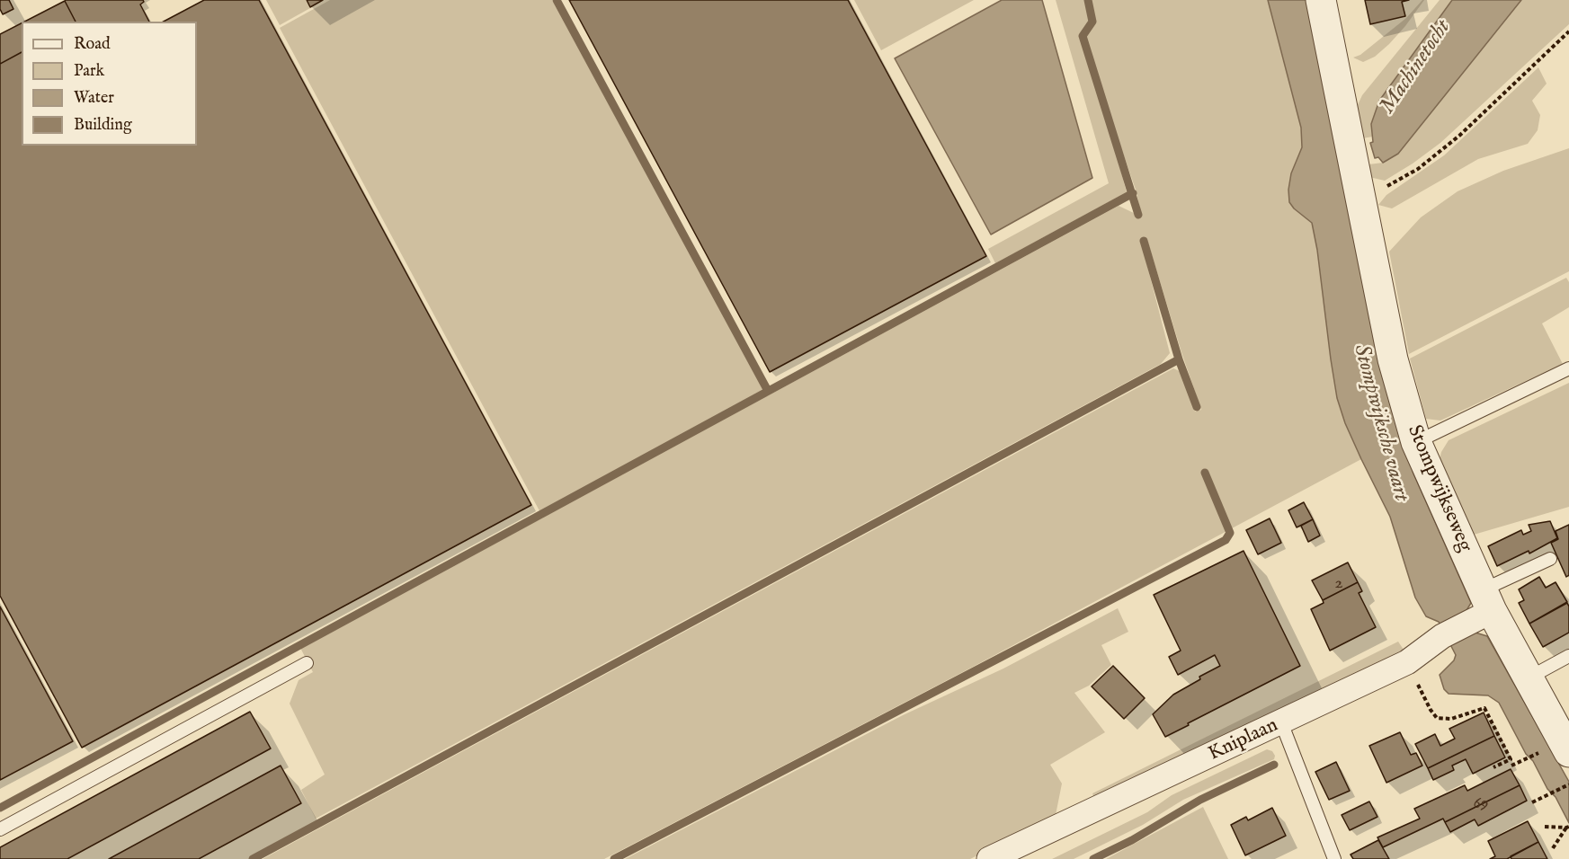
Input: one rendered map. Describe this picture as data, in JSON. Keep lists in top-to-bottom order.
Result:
{
  "streets": {
    "street": ["Stompwijkseweg", "Kniplaan"]
  },
  "crossings": [
    ["Stompwijkseweg", "Kniplaan"]
  ],
  "water": ["Machinetocht", "Stompwijksche vaart"],
  "house_numbers": ["2", "69"],
  "legend": [
    "Road",
    "Park",
    "Water",
    "Building"
  ]
}
